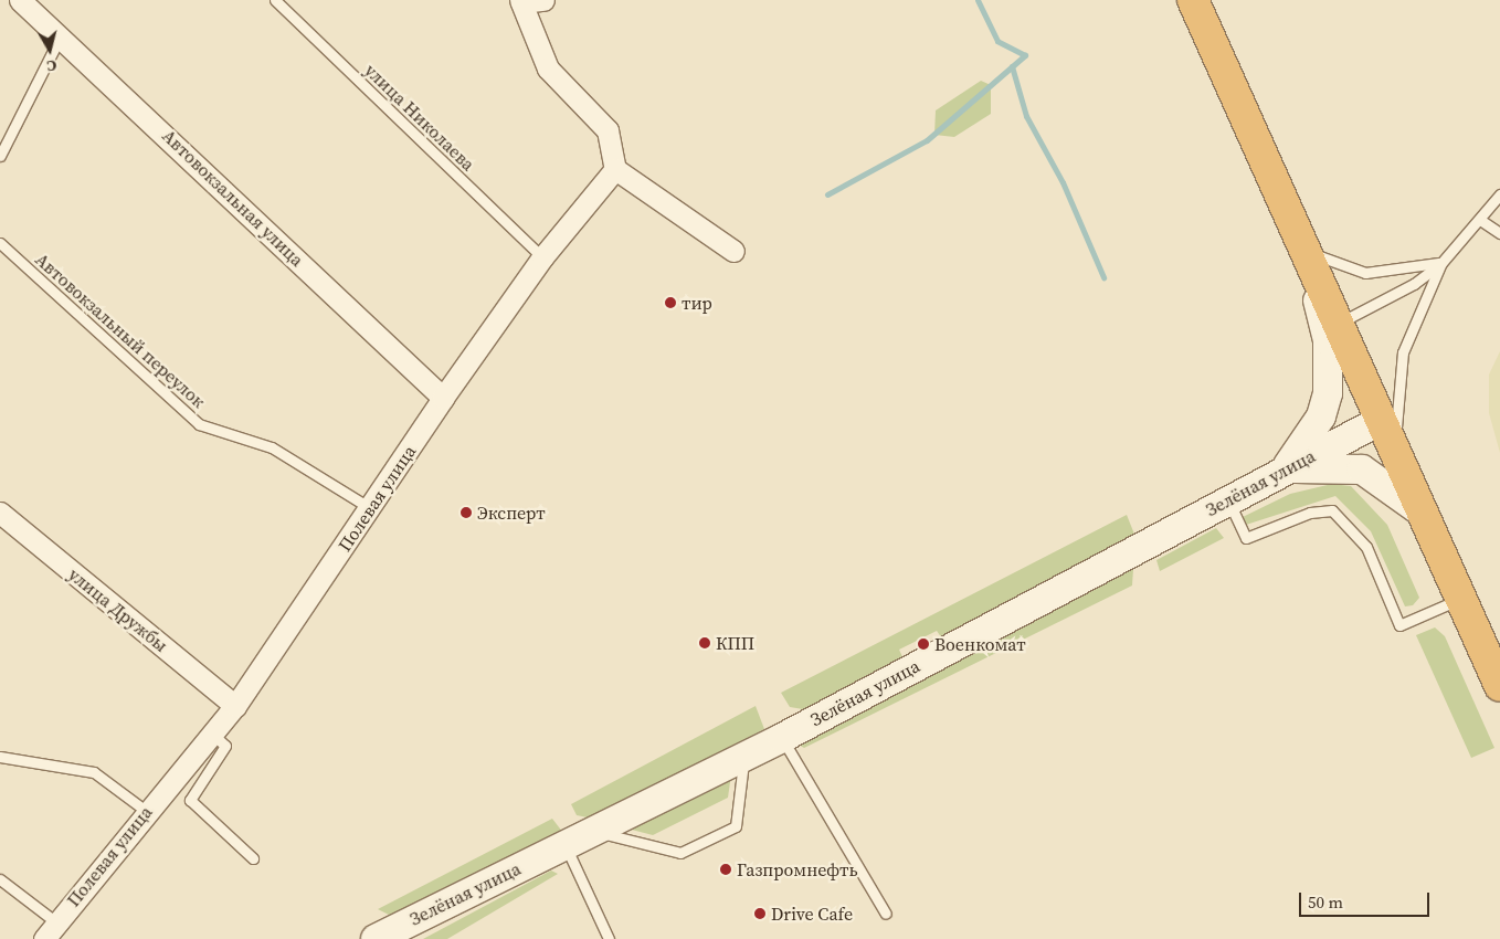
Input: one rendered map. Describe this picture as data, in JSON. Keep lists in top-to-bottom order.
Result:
{
  "streets": {
    "main road": ["Зелёная улица"],
    "street": ["Автовокзальная улица", "Полевая улица", "улица Дружбы"],
    "lane": ["улица Николаева", "Автовокзальный переулок"]
  },
  "crossings": [
    ["улица Николаева", "Полевая улица"],
    ["Автовокзальная улица", "Полевая улица"],
    ["Автовокзальный переулок", "Полевая улица"],
    ["Полевая улица", "улица Дружбы"]
  ],
  "places": [
    "тир",
    "Эксперт",
    "КПП",
    "Военкомат",
    "Газпромнефть",
    "Drive Cafe"
  ],
  "scale_bar": "50 m",
  "north": "bottom"
}
